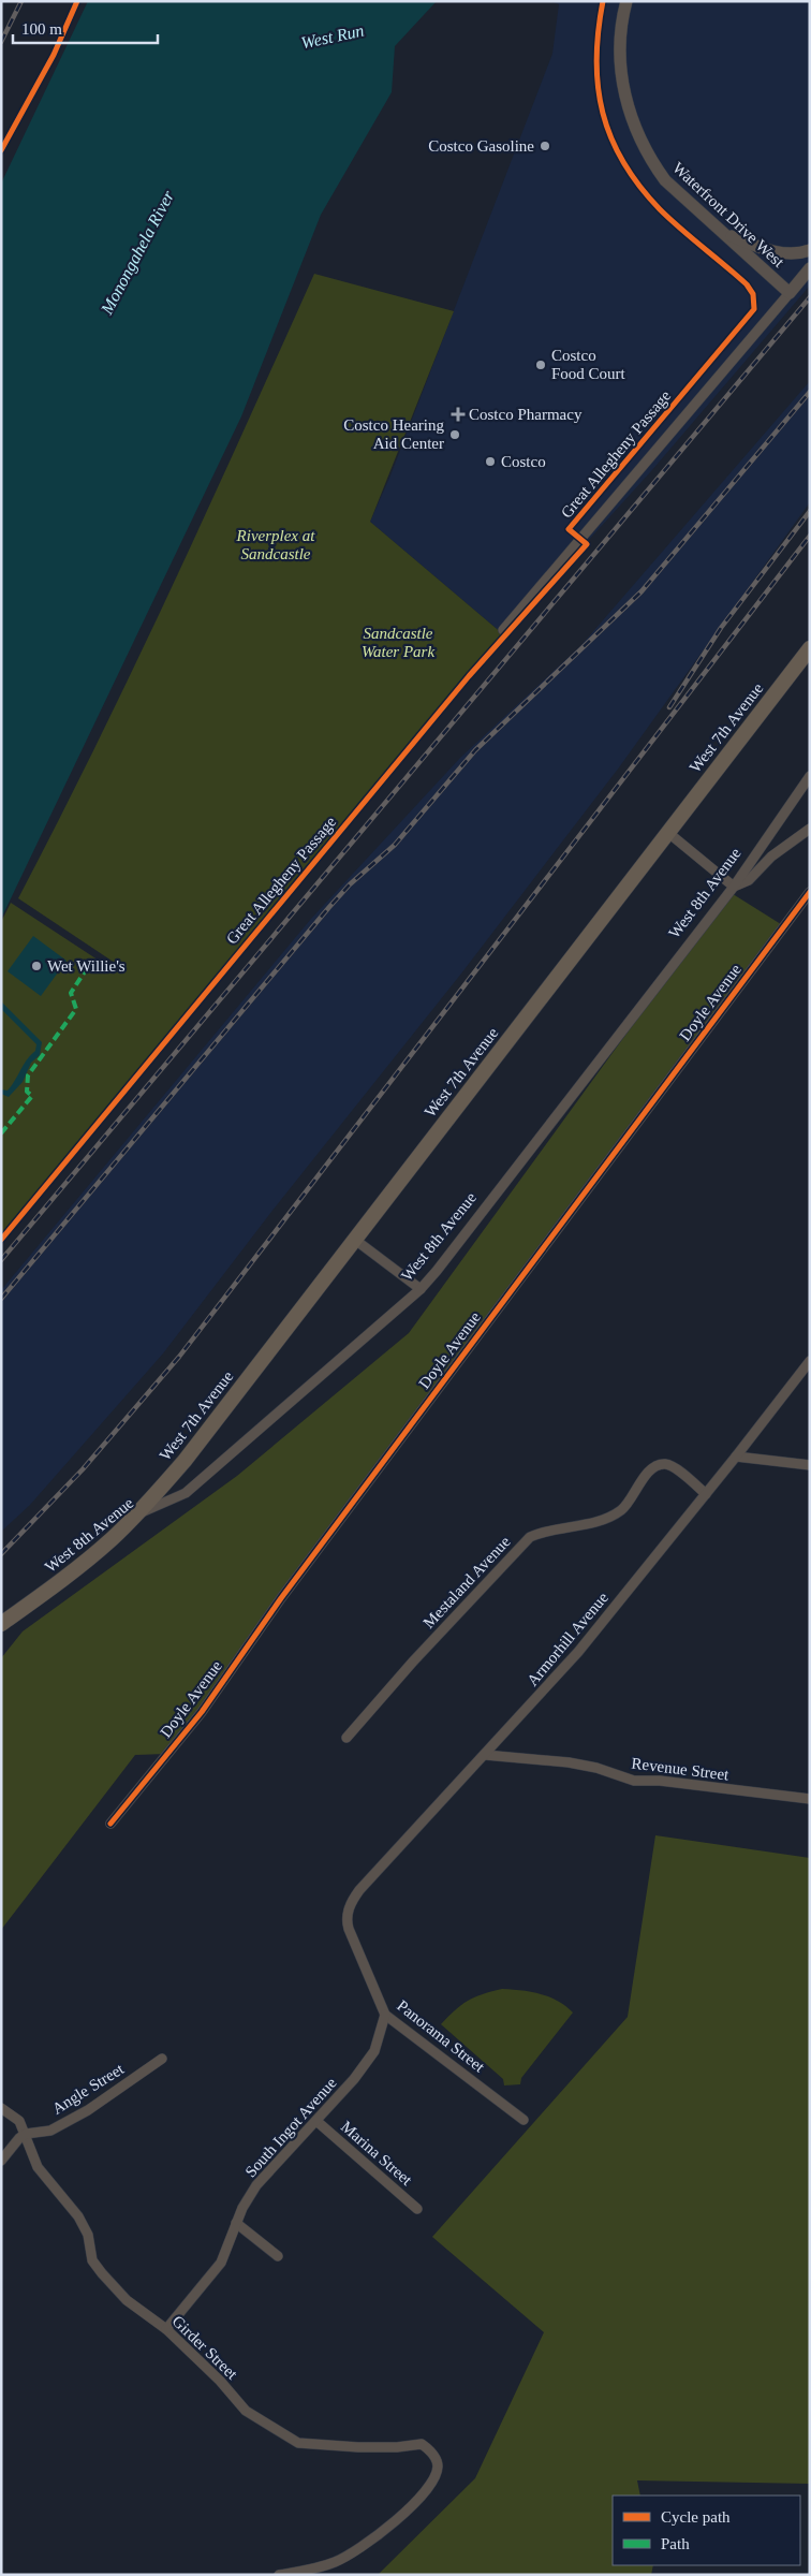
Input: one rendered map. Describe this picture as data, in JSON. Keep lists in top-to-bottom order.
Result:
{
  "streets": {
    "main road": ["West 7th Avenue", "West 8th Avenue"],
    "street": [
      "Waterfront Drive West",
      "Doyle Avenue",
      "Mestaland Avenue",
      "Armorhill Avenue",
      "Revenue Street",
      "Panorama Street",
      "Angle Street",
      "South Ingot Avenue",
      "Marina Street",
      "Girder Street"
    ],
    "cycle path": ["Great Allegheny Passage"]
  },
  "crossings": [
    ["West 7th Avenue", "West 8th Avenue"],
    ["Mestaland Avenue", "Armorhill Avenue"],
    ["Armorhill Avenue", "Revenue Street"],
    ["Armorhill Avenue", "Panorama Street"],
    ["Panorama Street", "South Ingot Avenue"],
    ["Angle Street", "Girder Street"],
    ["South Ingot Avenue", "Marina Street"],
    ["South Ingot Avenue", "Girder Street"]
  ],
  "water": ["West Run", "Monongahela River"],
  "parks": ["Riverplex at Sandcastle", "Sandcastle Water Park"],
  "places": {
    "other": [
      "Costco Gasoline",
      "Costco Food Court",
      "Costco Hearing Aid Center",
      "Costco",
      "Wet Willie's"
    ],
    "health": ["Costco Pharmacy"]
  },
  "legend": ["Cycle path", "Path"],
  "scale_bar": "100 m"
}
